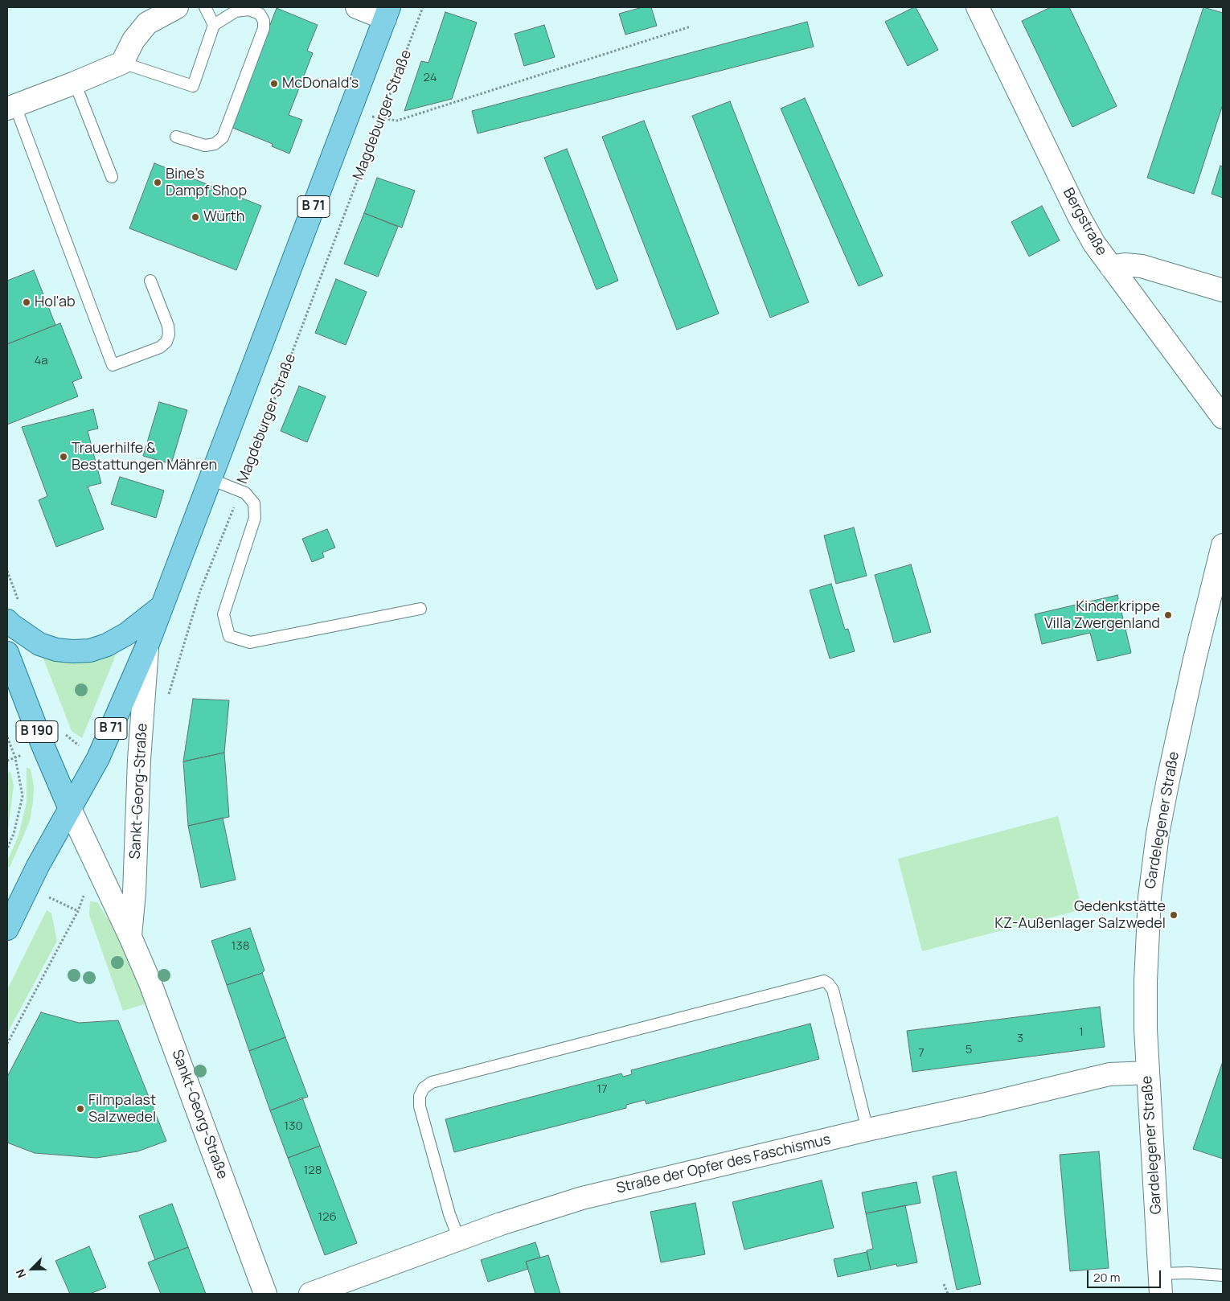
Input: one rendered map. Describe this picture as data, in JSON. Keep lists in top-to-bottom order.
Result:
{
  "streets": {
    "main road": ["B 71", "B 190"],
    "street": [
      "Bergstraße",
      "Sankt-Georg-Straße",
      "Gardelegener Straße",
      "Straße der Opfer des Faschismus"
    ],
    "path": ["Magdeburger Straße"]
  },
  "crossings": [
    ["B 71", "B 190"],
    ["B 71", "Sankt-Georg-Straße"],
    ["B 190", "Sankt-Georg-Straße"],
    ["Gardelegener Straße", "Straße der Opfer des Faschismus"]
  ],
  "places": [
    "McDonald's",
    "Bine’s Dampf Shop",
    "Würth",
    "Hol'ab",
    "Trauerhilfe & Bestattungen Mähren",
    "Kinderkrippe Villa Zwergenland",
    "Gedenkstätte KZ-Außenlager Salzwedel",
    "Filmpalast Salzwedel"
  ],
  "house_numbers": [
    "24",
    "4a",
    "138",
    "1",
    "3",
    "5",
    "7",
    "17",
    "130",
    "128",
    "126"
  ],
  "scale_bar": "20 m",
  "north": "bottom left"
}
